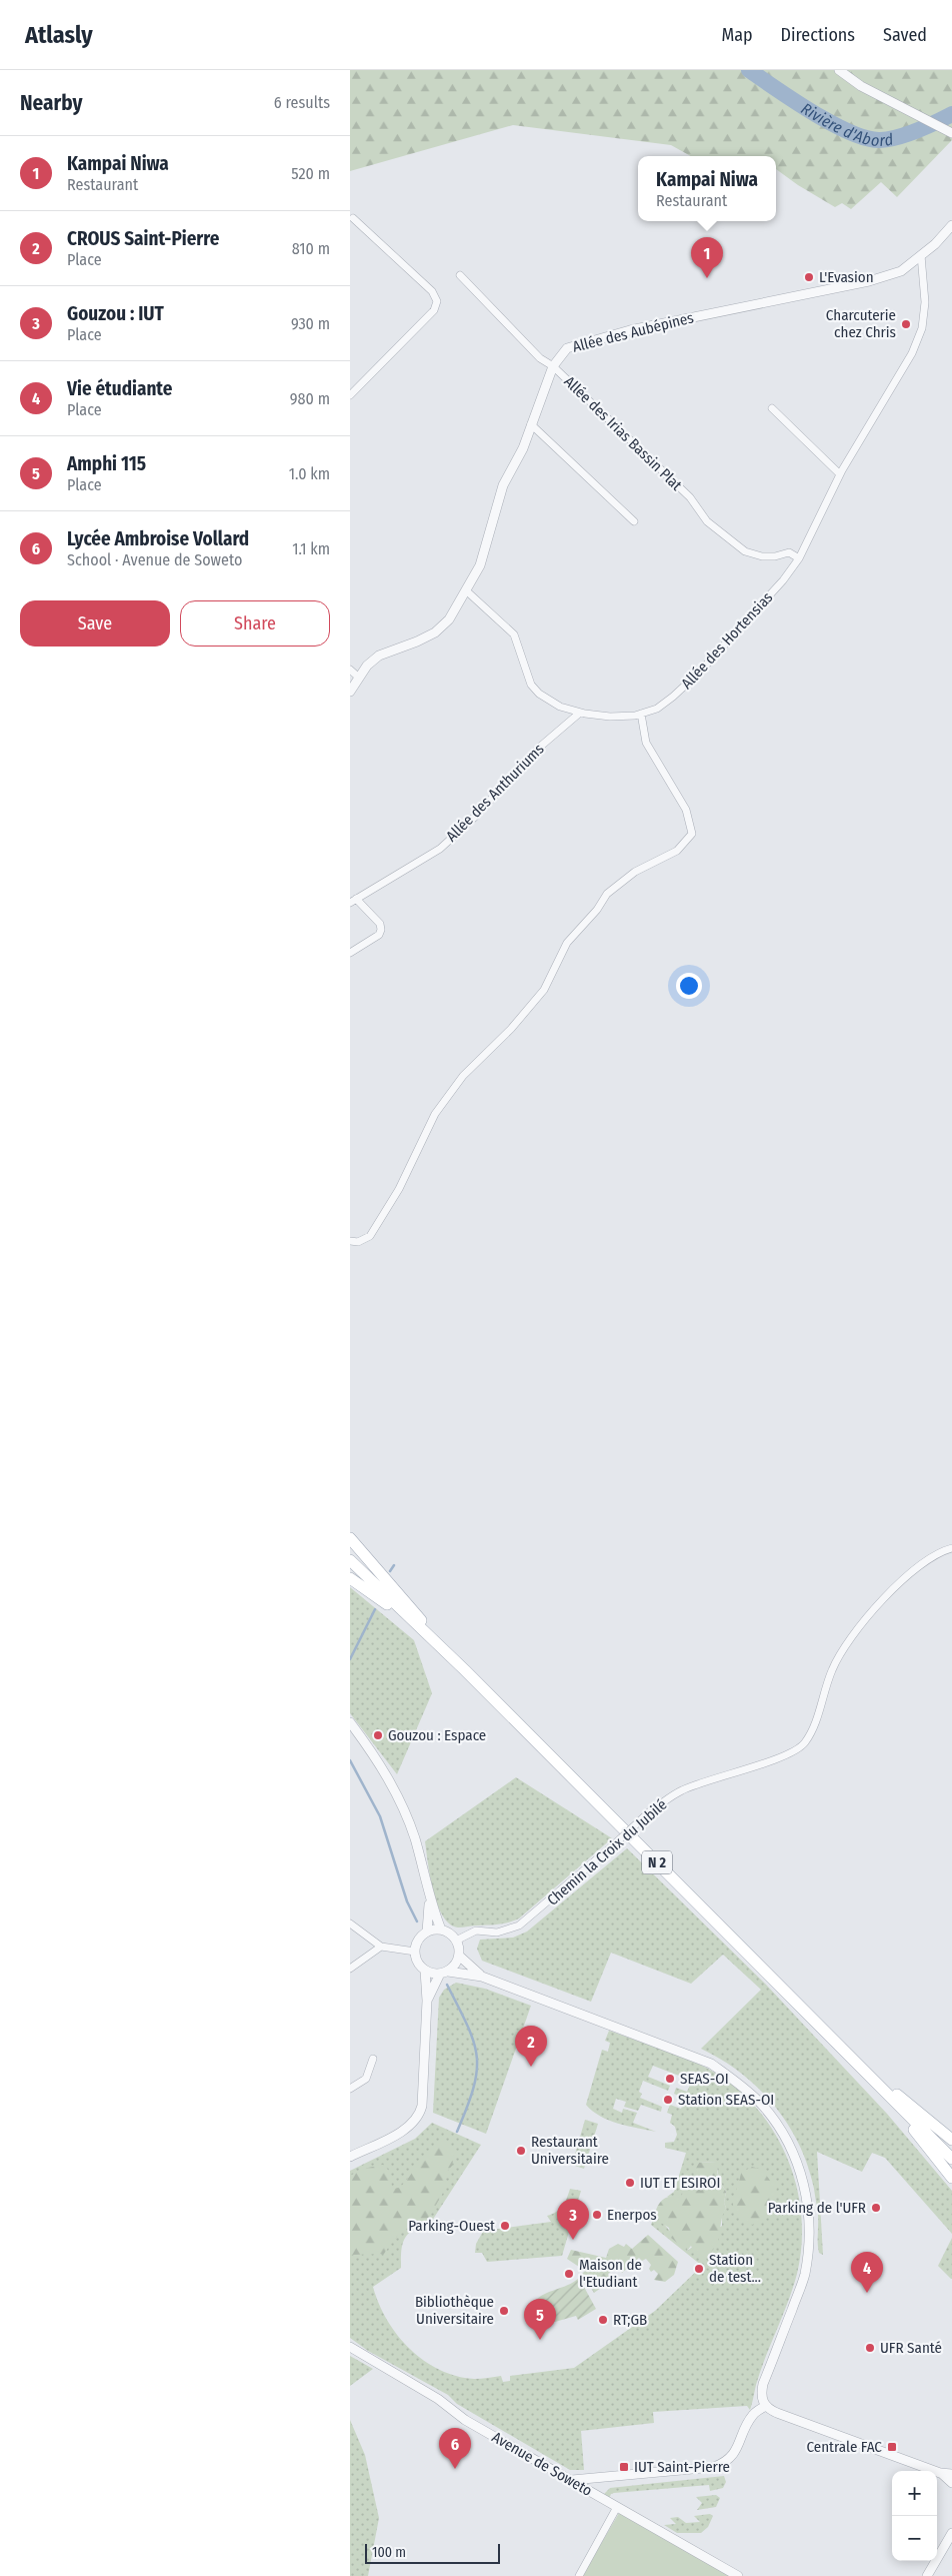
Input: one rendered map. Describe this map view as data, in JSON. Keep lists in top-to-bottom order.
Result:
{
  "streets": {
    "main road": ["N 2"],
    "street": [
      "Allée des Aubépines",
      "Allée des Irias Bassin Plat",
      "Allée des Hortensias",
      "Allée des Anthuriums",
      "Chemin la Croix du Jubilé",
      "Avenue de Soweto"
    ]
  },
  "crossings": [
    ["Allée des Aubépines", "Allée des Irias Bassin Plat"],
    ["Allée des Aubépines", "Allée des Hortensias"],
    ["Allée des Irias Bassin Plat", "Allée des Hortensias"],
    ["Allée des Hortensias", "Allée des Anthuriums"]
  ],
  "water": ["Rivière d'Abord"],
  "places": {
    "other": [
      "L'Evasion",
      "Charcuterie chez Chris",
      "Gouzou : Espace",
      "SEAS-OI",
      "Station SEAS-OI",
      "Restaurant Universitaire",
      "IUT ET ESIROI",
      "Parking de l'UFR",
      "Enerpos",
      "Parking-Ouest",
      "Station de test...",
      "Maison de l'Etudiant",
      "Bibliothèque Universitaire",
      "RT;GB",
      "UFR Santé"
    ],
    "transit": ["Centrale FAC", "IUT Saint-Pierre"]
  },
  "scale_bar": "100 m",
  "page": {
    "header": "Atlasly",
    "nav": ["Map", "Directions", "Saved"],
    "heading": ["Nearby", "6 results"],
    "list": [
      {
        "mark": "1",
        "name": "Kampai Niwa",
        "note": "Restaurant",
        "value": "520 m"
      },
      {
        "mark": "2",
        "name": "CROUS Saint-Pierre",
        "note": "Place",
        "value": "810 m"
      },
      {
        "mark": "3",
        "name": "Gouzou : IUT",
        "note": "Place",
        "value": "930 m"
      },
      {
        "mark": "4",
        "name": "Vie étudiante",
        "note": "Place",
        "value": "980 m"
      },
      {
        "mark": "5",
        "name": "Amphi 115",
        "note": "Place",
        "value": "1.0 km"
      },
      {
        "mark": "6",
        "name": "Lycée Ambroise Vollard",
        "note": "School · Avenue de Soweto",
        "value": "1.1 km"
      }
    ],
    "popup": ["Kampai Niwa", "Restaurant"],
    "pins": [
      "1",
      "2",
      "3",
      "4",
      "5",
      "6"
    ],
    "buttons": ["Save", "Share"],
    "map_buttons": ["+", "−"],
    "scale": "100 m"
  }
}
